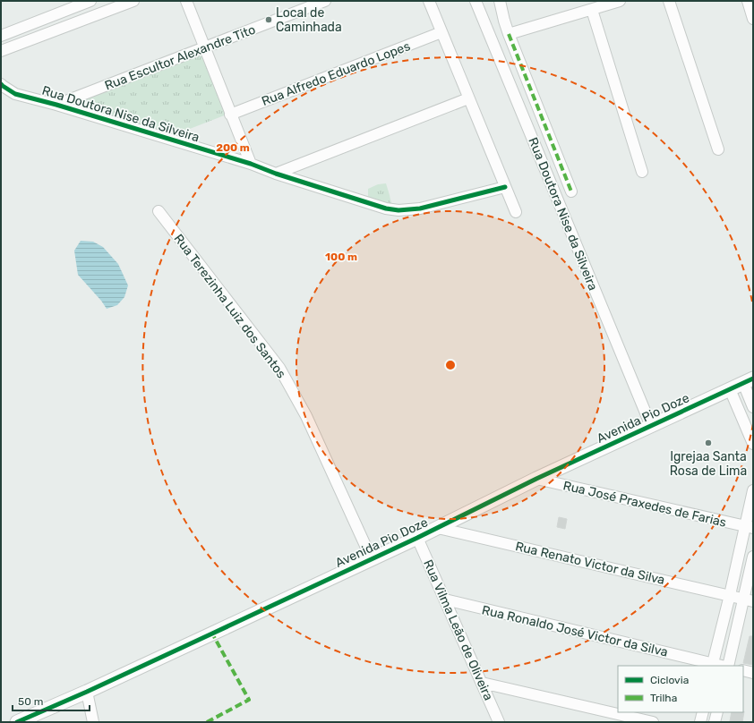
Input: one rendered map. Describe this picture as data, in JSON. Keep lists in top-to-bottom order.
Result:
{
  "streets": {
    "street": [
      "Rua Escultor Alexandre Tito",
      "Rua Alfredo Eduardo Lopes",
      "Rua Doutora Nise da Silveira",
      "Rua Terezinha Luiz dos Santos",
      "Avenida Pio Doze",
      "Rua José Praxedes de Farias",
      "Rua Renato Victor da Silva",
      "Rua Vilma Leão de Oliveira",
      "Rua Ronaldo José Victor da Silva"
    ]
  },
  "crossings": [
    ["Rua Escultor Alexandre Tito", "Rua Doutora Nise da Silveira"],
    ["Rua Doutora Nise da Silveira", "Avenida Pio Doze"],
    ["Rua Terezinha Luiz dos Santos", "Avenida Pio Doze"],
    ["Avenida Pio Doze", "Rua José Praxedes de Farias"],
    ["Avenida Pio Doze", "Rua Renato Victor da Silva"],
    ["Avenida Pio Doze", "Rua Vilma Leão de Oliveira"],
    ["Rua Vilma Leão de Oliveira", "Rua Ronaldo José Victor da Silva"]
  ],
  "places": ["Local de Caminhada", "Igrejaa Santa Rosa de Lima"],
  "legend": ["Ciclovia", "Trilha"],
  "scale_bar": "50 m",
  "rings": ["200 m", "100 m"]
}
